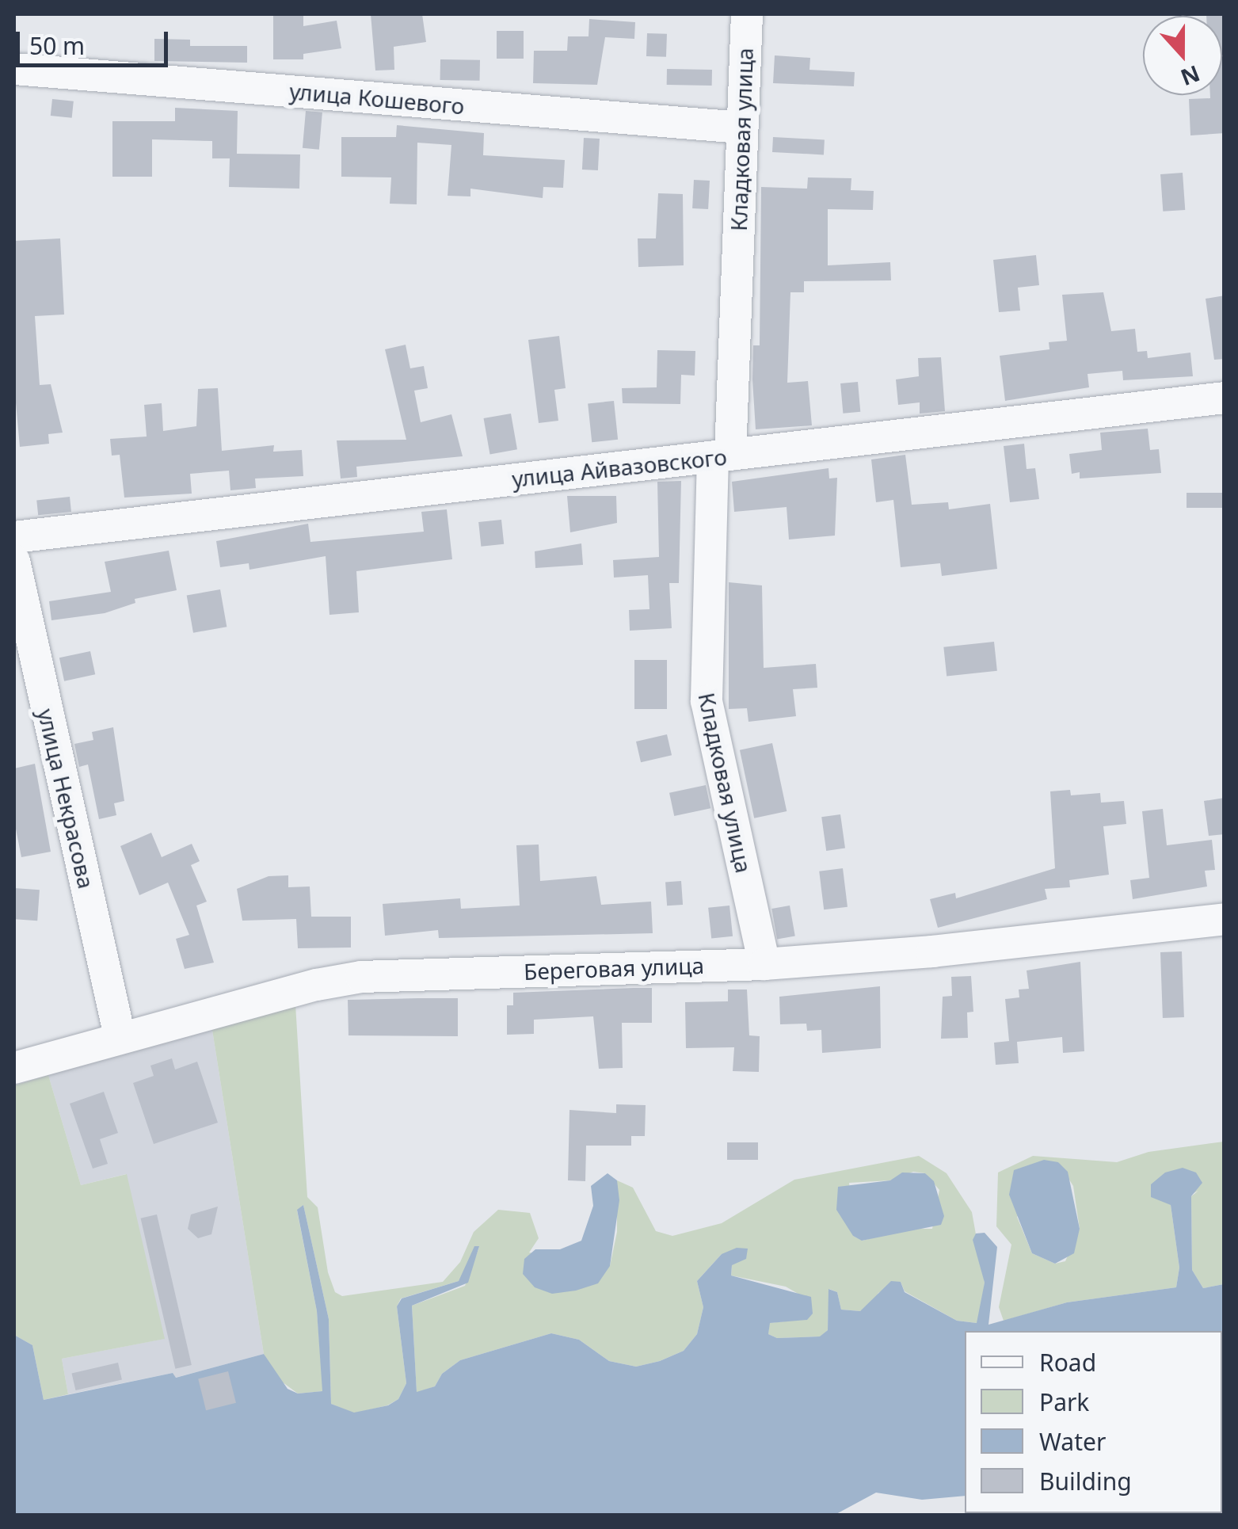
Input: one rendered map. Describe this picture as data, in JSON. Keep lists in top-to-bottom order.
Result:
{
  "streets": {
    "street": [
      "улица Кошевого",
      "Кладковая улица",
      "улица Айвазовского",
      "улица Некрасова",
      "Береговая улица"
    ]
  },
  "crossings": [
    ["улица Кошевого", "Кладковая улица"],
    ["Кладковая улица", "улица Айвазовского"],
    ["Кладковая улица", "Береговая улица"],
    ["улица Некрасова", "Береговая улица"]
  ],
  "legend": [
    "Road",
    "Park",
    "Water",
    "Building"
  ],
  "scale_bar": "50 m",
  "north": "bottom"
}
